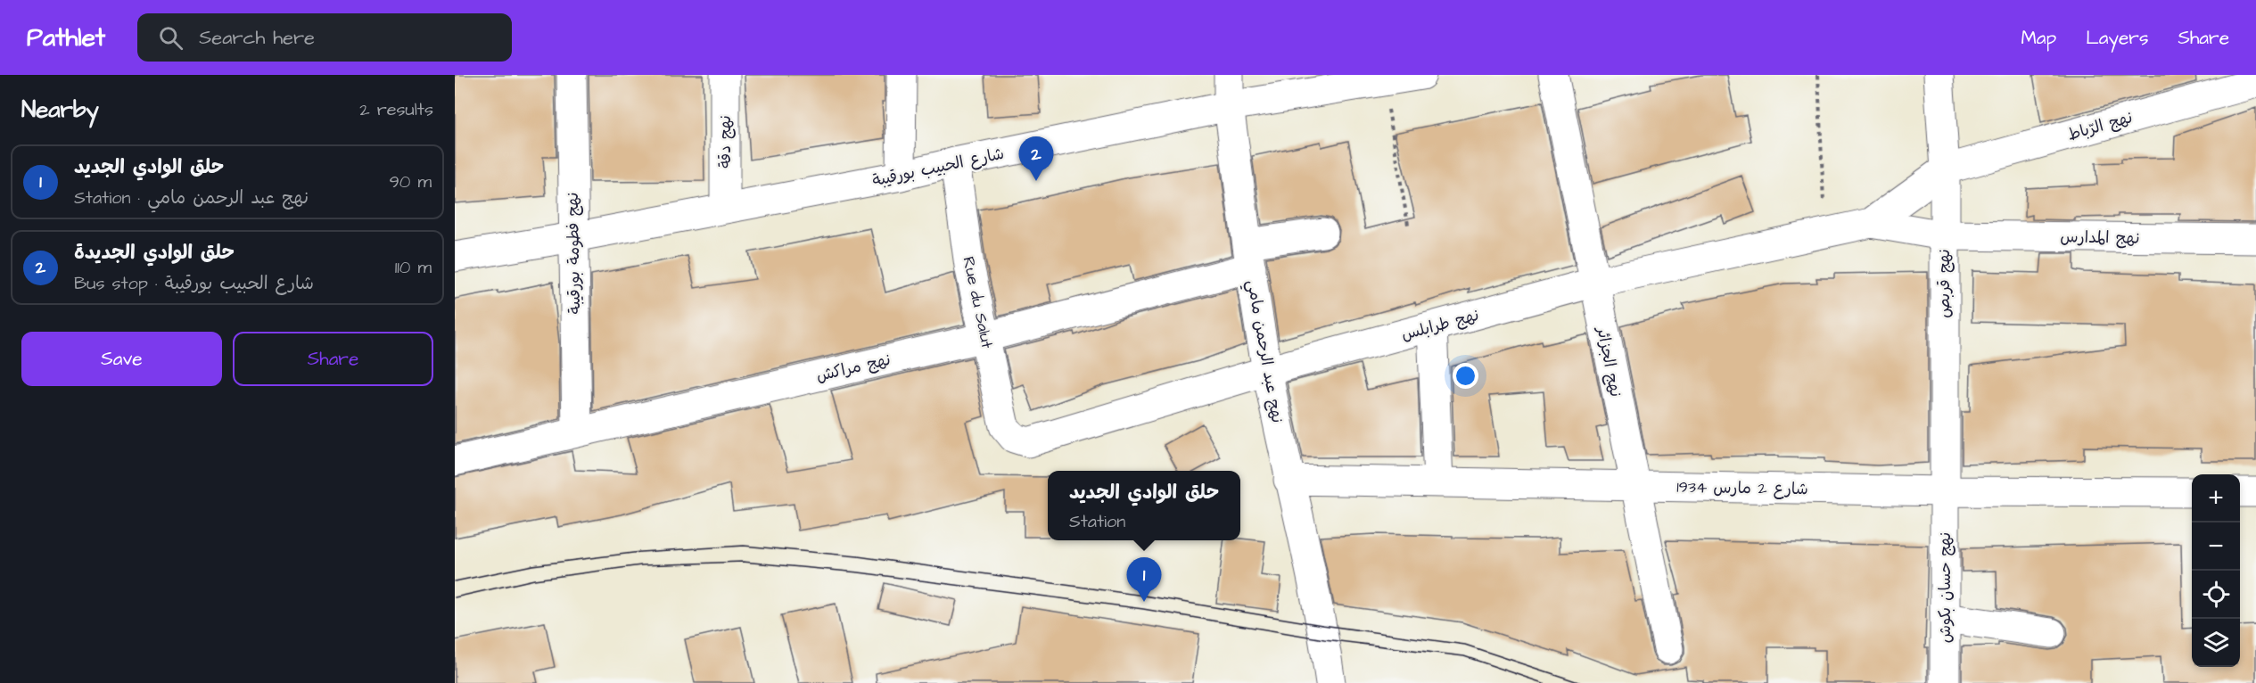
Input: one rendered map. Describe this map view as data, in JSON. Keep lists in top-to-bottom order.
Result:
{
  "streets": {
    "street": [
      "نهج الرّباط",
      "نهج دقة",
      "شارع الحبيب بورقيبة",
      "نهج المدارس",
      "نهج فطومة بورقيبة",
      "نهج قربص",
      "Rue du Salut",
      "نهج طرابلس",
      "نهج عبد الرحمن مامي",
      "نهج الجزائر",
      "نهج مراكش",
      "شارع 2 مارس 1934",
      "نهج حسان بكوش"
    ]
  },
  "crossings": [
    ["نهج الرّباط", "نهج قربص"],
    ["نهج الرّباط", "نهج طرابلس"],
    ["نهج دقة", "شارع الحبيب بورقيبة"],
    ["شارع الحبيب بورقيبة", "نهج فطومة بورقيبة"],
    ["شارع الحبيب بورقيبة", "Rue du Salut"],
    ["شارع الحبيب بورقيبة", "نهج عبد الرحمن مامي"],
    ["نهج المدارس", "نهج قربص"],
    ["نهج المدارس", "نهج طرابلس"],
    ["نهج فطومة بورقيبة", "نهج مراكش"],
    ["نهج قربص", "نهج طرابلس"],
    ["نهج قربص", "شارع 2 مارس 1934"],
    ["نهج قربص", "نهج حسان بكوش"],
    ["Rue du Salut", "نهج طرابلس"],
    ["Rue du Salut", "نهج مراكش"],
    ["نهج طرابلس", "نهج عبد الرحمن مامي"],
    ["نهج طرابلس", "نهج الجزائر"],
    ["نهج عبد الرحمن مامي", "نهج مراكش"],
    ["نهج عبد الرحمن مامي", "شارع 2 مارس 1934"],
    ["نهج الجزائر", "شارع 2 مارس 1934"],
    ["شارع 2 مارس 1934", "نهج حسان بكوش"]
  ],
  "page": {
    "header": "Pathlet",
    "search": "Search here",
    "nav": ["Map", "Layers", "Share"],
    "heading": ["Nearby", "2 results"],
    "pins": ["2", "1"],
    "list": [
      {
        "mark": "1",
        "name": "حلق الوادي الجديد",
        "note": "Station · نهج عبد الرحمن مامي",
        "value": "90 m"
      },
      {
        "mark": "2",
        "name": "حلق الوادي الجديدة",
        "note": "Bus stop · شارع الحبيب بورقيبة",
        "value": "110 m"
      }
    ],
    "buttons": ["Save", "Share"],
    "popup": ["حلق الوادي الجديد", "Station"],
    "map_buttons": ["+", "−"]
  }
}
